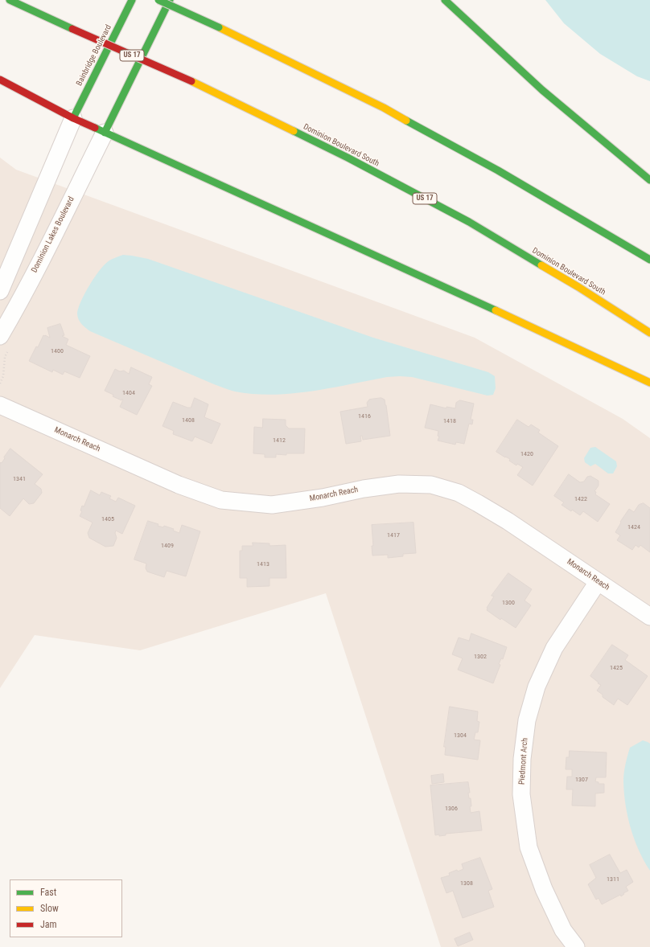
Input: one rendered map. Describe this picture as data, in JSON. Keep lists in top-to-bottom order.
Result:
{
  "streets": {
    "main road": ["Bainbridge Boulevard", "US 17", "Dominion Boulevard South"],
    "street": ["Dominion Lakes Boulevard", "Monarch Reach", "Piedmont Arch"]
  },
  "crossings": [
    ["Monarch Reach", "Piedmont Arch"]
  ],
  "house_numbers": [
    "1400",
    "1404",
    "1416",
    "1408",
    "1418",
    "1412",
    "1420",
    "1341",
    "1422",
    "1405",
    "1424",
    "1417",
    "1409",
    "1413",
    "1300",
    "1302",
    "1425",
    "1304",
    "1307",
    "1306",
    "1311",
    "1308"
  ],
  "legend": ["Fast", "Slow", "Jam"]
}
